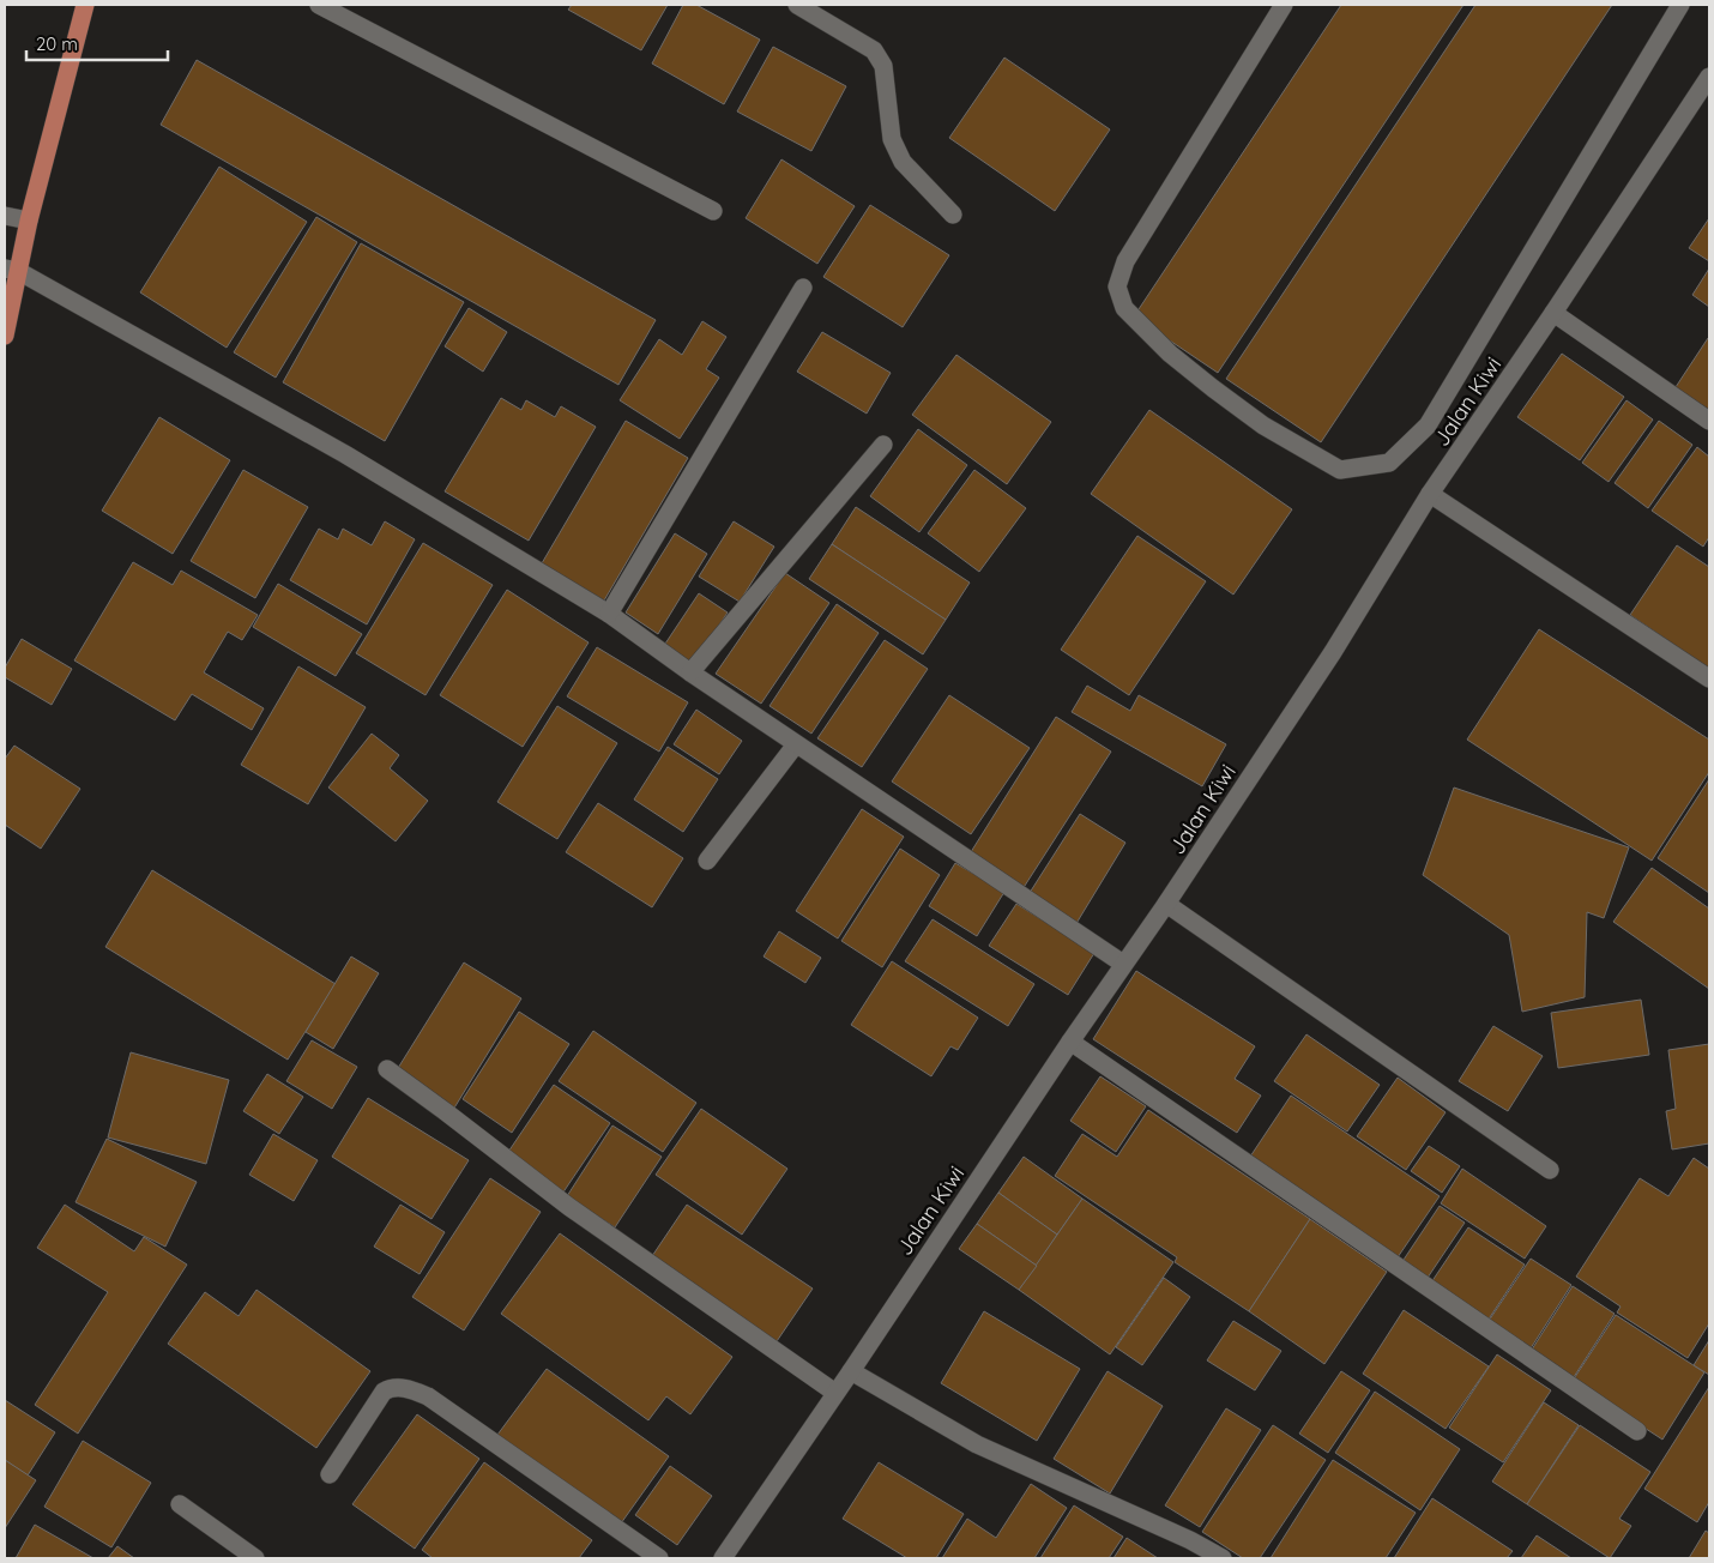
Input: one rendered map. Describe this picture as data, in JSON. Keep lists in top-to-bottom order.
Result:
{
  "streets": {
    "street": ["Jalan Kiwi"]
  },
  "scale_bar": "20 m"
}
